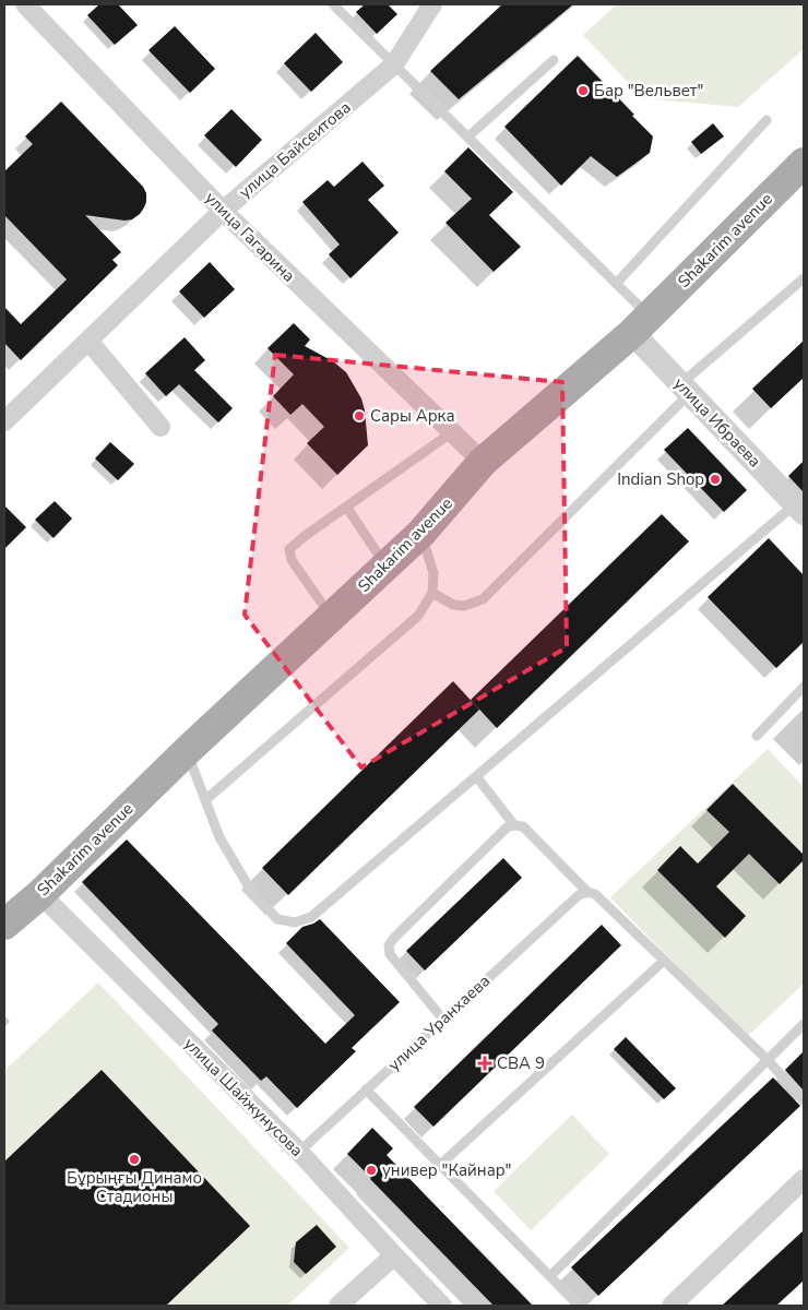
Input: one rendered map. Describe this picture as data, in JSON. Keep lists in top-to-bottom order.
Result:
{
  "streets": {
    "main road": ["Shakarim avenue"],
    "street": [
      "улица Байсеитова",
      "улица Гагарина",
      "улица Ибраева",
      "улица Шайжунусова"
    ],
    "lane": ["улица Уранхаева"]
  },
  "crossings": [
    ["улица Байсеитова", "улица Гагарина"],
    ["улица Гагарина", "Shakarim avenue"],
    ["Shakarim avenue", "улица Ибраева"],
    ["Shakarim avenue", "улица Шайжунусова"],
    ["улица Уранхаева", "улица Шайжунусова"]
  ],
  "places": {
    "other": [
      "Бар \"Вельвет\"",
      "Сары Арка",
      "Indian Shop",
      "Бұрыңғы Динамо Стадионы",
      "универ \"Кайнар\""
    ],
    "health": ["СВА 9"]
  }
}
